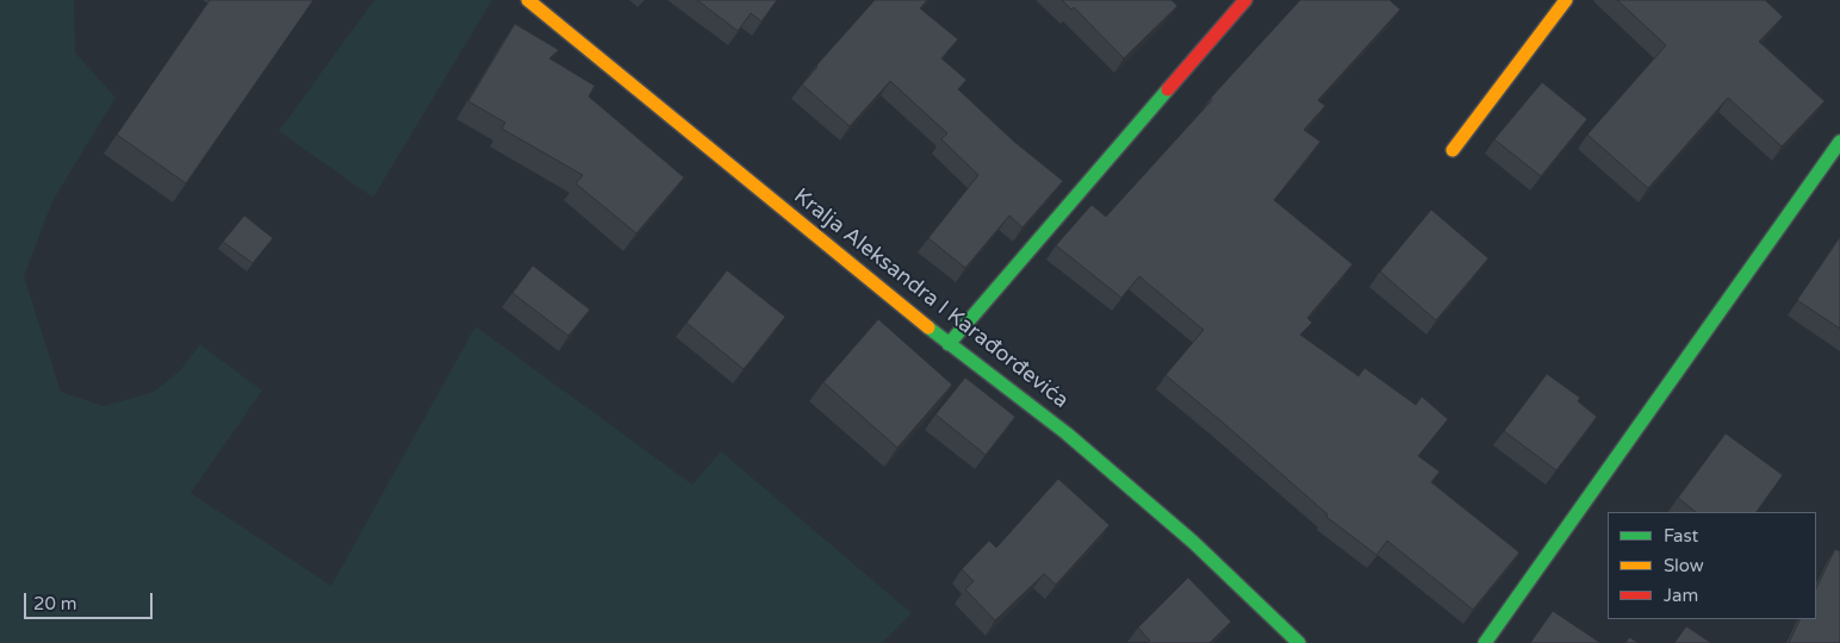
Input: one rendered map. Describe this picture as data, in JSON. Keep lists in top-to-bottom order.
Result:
{
  "streets": {
    "street": ["Kralja Aleksandra I Karađorđevića"]
  },
  "legend": ["Fast", "Slow", "Jam"],
  "scale_bar": "20 m"
}
